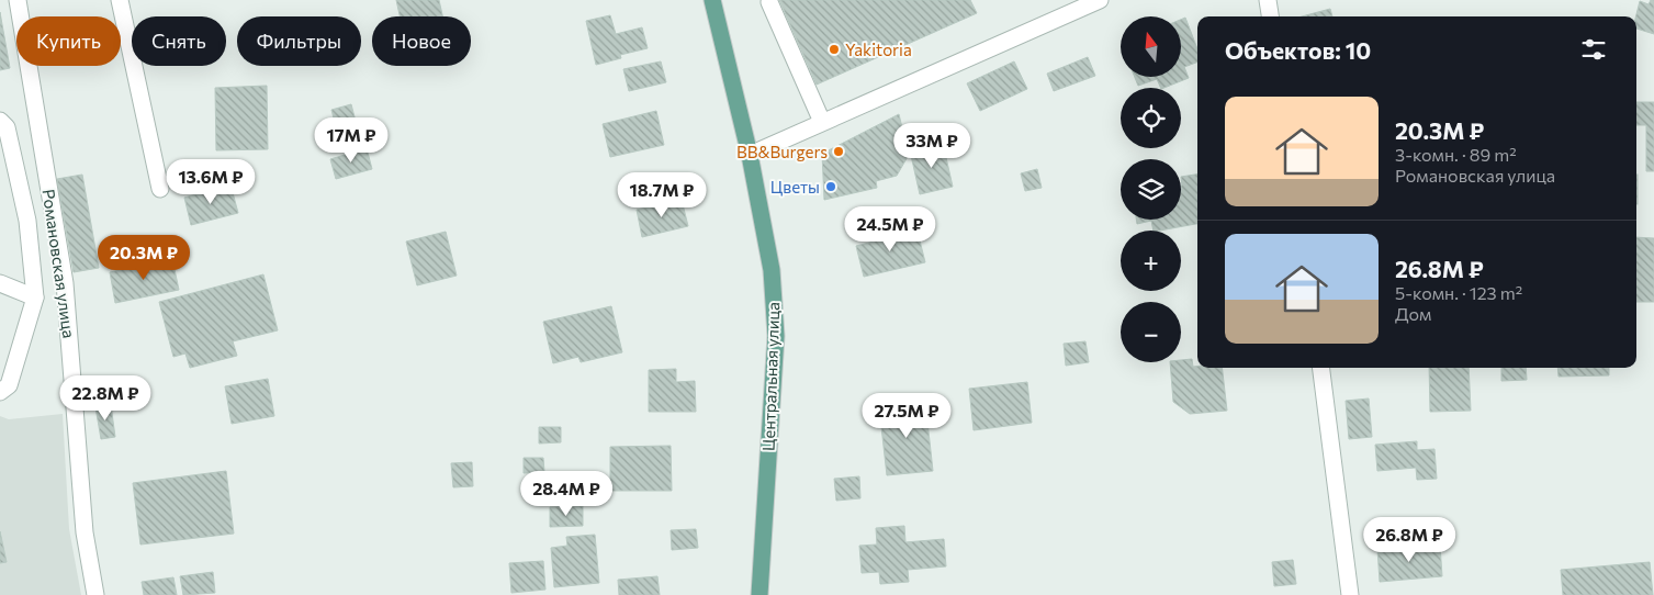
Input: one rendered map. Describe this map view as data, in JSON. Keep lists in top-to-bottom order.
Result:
{
  "streets": {
    "main road": ["Центральная улица"],
    "street": ["Романовская улица"]
  },
  "places": ["Yakitoria", "BB&Burgers", "Цветы"],
  "north": "top",
  "page": {
    "map_buttons": ["+", "−"],
    "chip": [
      "Купить",
      "Снять",
      "Фильтры",
      "Новое"
    ],
    "heading": "Объектов: 10",
    "list": [
      {
        "name": "20.3M ₽",
        "note": "3-комн. · 89 m² · Романовская улица"
      },
      {
        "name": "26.8M ₽",
        "note": "5-комн. · 123 m² · Дом"
      }
    ],
    "price": [
      "17M ₽",
      "33M ₽",
      "13.6M ₽",
      "18.7M ₽",
      "24.5M ₽",
      "20.3M ₽",
      "22.8M ₽",
      "27.5M ₽",
      "28.4M ₽",
      "26.8M ₽"
    ]
  }
}
